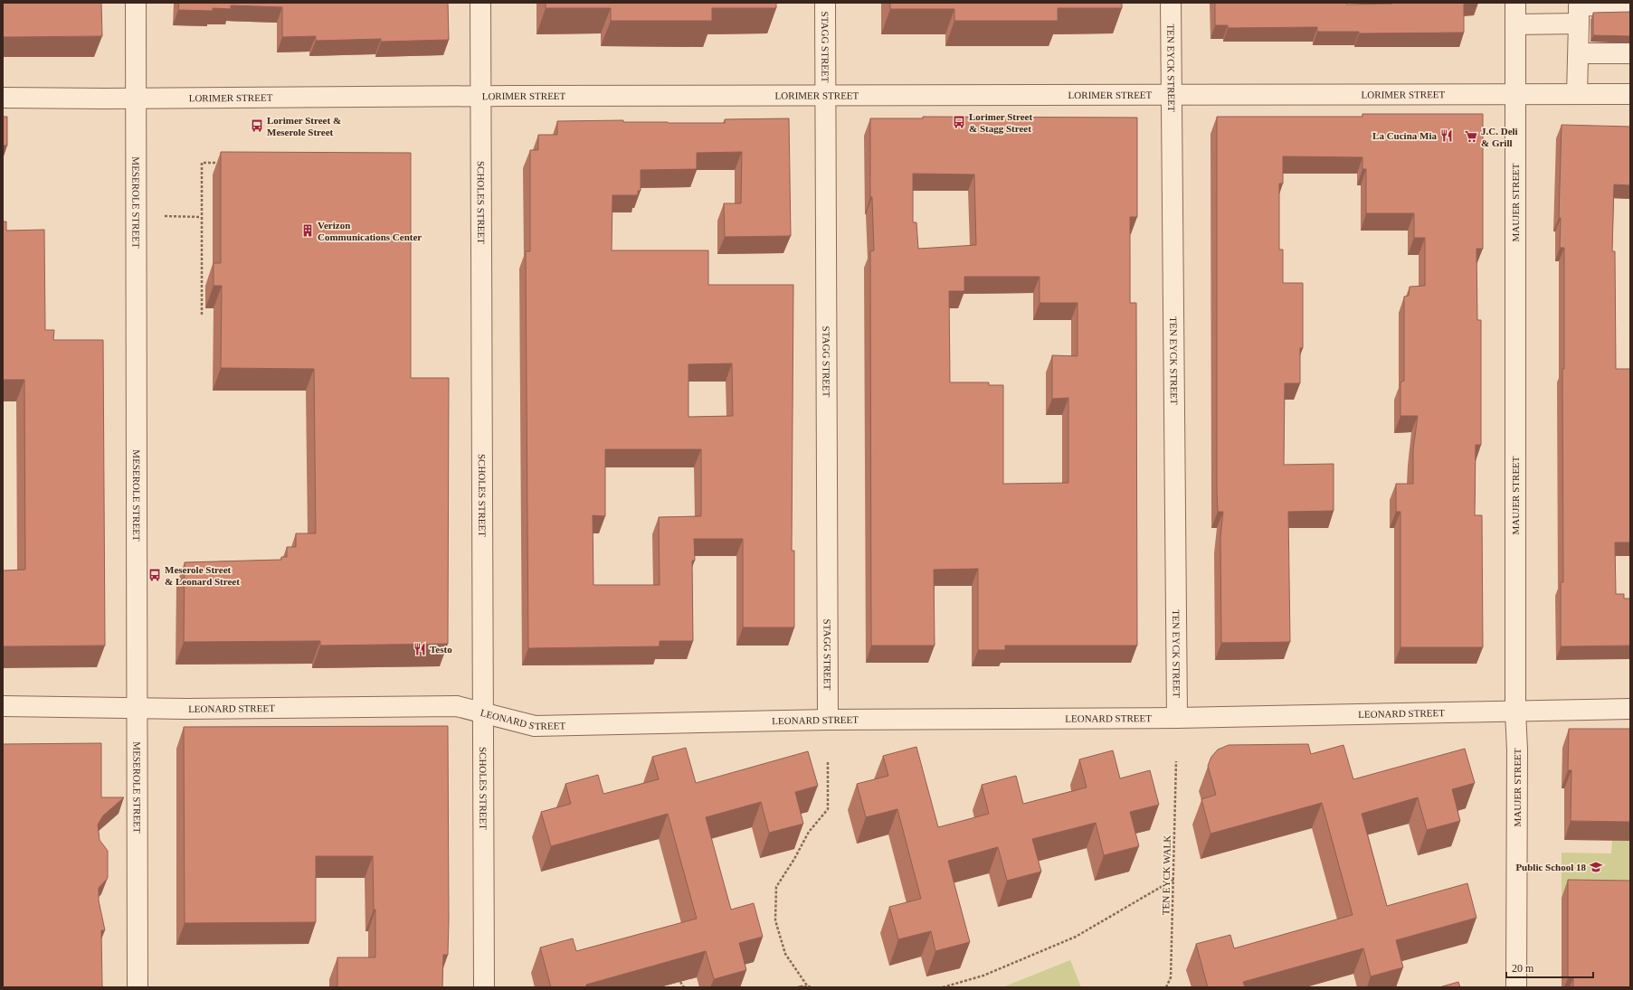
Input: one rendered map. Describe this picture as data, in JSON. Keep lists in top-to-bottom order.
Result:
{
  "streets": {
    "street": [
      "STAGG STREET",
      "TEN EYCK STREET",
      "LORIMER STREET",
      "MESEROLE STREET",
      "SCHOLES STREET",
      "MAUJER STREET",
      "LEONARD STREET"
    ],
    "path": ["TEN EYCK WALK"]
  },
  "crossings": [
    ["STAGG STREET", "LORIMER STREET"],
    ["STAGG STREET", "LEONARD STREET"],
    ["TEN EYCK STREET", "LORIMER STREET"],
    ["TEN EYCK STREET", "LEONARD STREET"],
    ["LORIMER STREET", "MESEROLE STREET"],
    ["LORIMER STREET", "SCHOLES STREET"],
    ["LORIMER STREET", "MAUJER STREET"],
    ["MESEROLE STREET", "LEONARD STREET"],
    ["SCHOLES STREET", "LEONARD STREET"],
    ["MAUJER STREET", "LEONARD STREET"]
  ],
  "places": {
    "bus stop": ["Lorimer Street & Stagg Street", "Lorimer Street & Meserole Street", "Meserole Street & Leonard Street"],
    "restaurant": ["La Cucina Mia", "Testo"],
    "supermarket": ["J.C. Deli & Grill"],
    "building": ["Verizon Communications Center"],
    "school or university": ["Public School 18"]
  },
  "scale_bar": "20 m"
}
